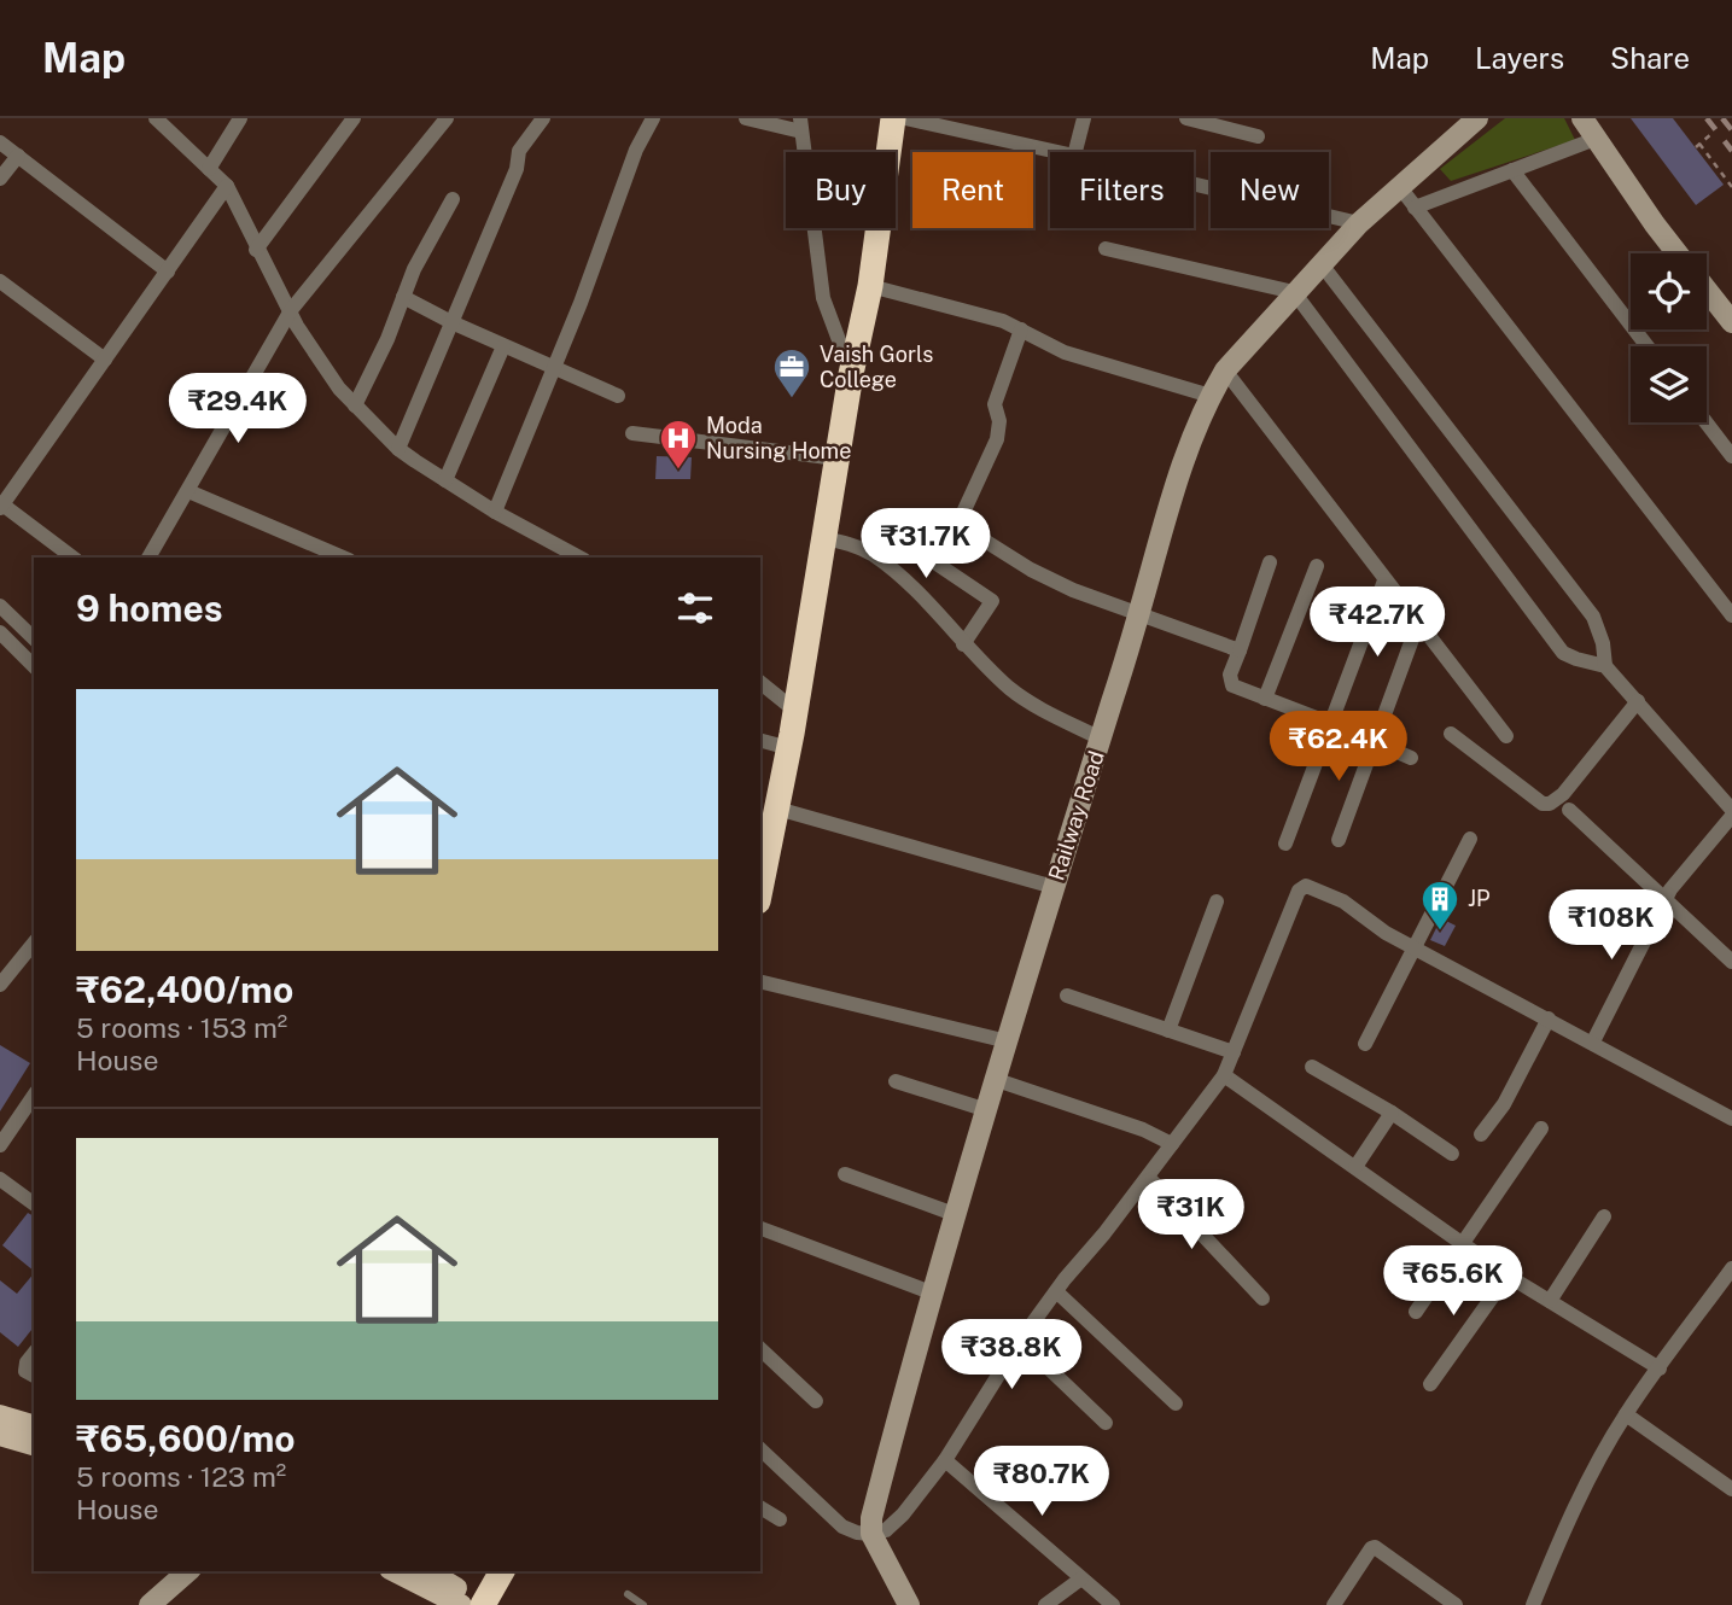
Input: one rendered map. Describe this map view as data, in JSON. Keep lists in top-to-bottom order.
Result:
{
  "streets": {
    "street": ["Railway Road"]
  },
  "places": {
    "office": ["Vaish Gorls College"],
    "hospital": ["Moda Nursing Home"],
    "building": ["JP"]
  },
  "page": {
    "header": "Map",
    "nav": ["Map", "Layers", "Share"],
    "chip": [
      "Buy",
      "Rent",
      "Filters",
      "New"
    ],
    "price": [
      "₹29.4K",
      "₹31.7K",
      "₹42.7K",
      "₹62.4K",
      "₹108K",
      "₹31K",
      "₹65.6K",
      "₹38.8K",
      "₹80.7K"
    ],
    "heading": "9 homes",
    "list": [
      {
        "name": "₹62,400/mo",
        "note": "5 rooms · 153 m² · House"
      },
      {
        "name": "₹65,600/mo",
        "note": "5 rooms · 123 m² · House"
      }
    ]
  }
}
